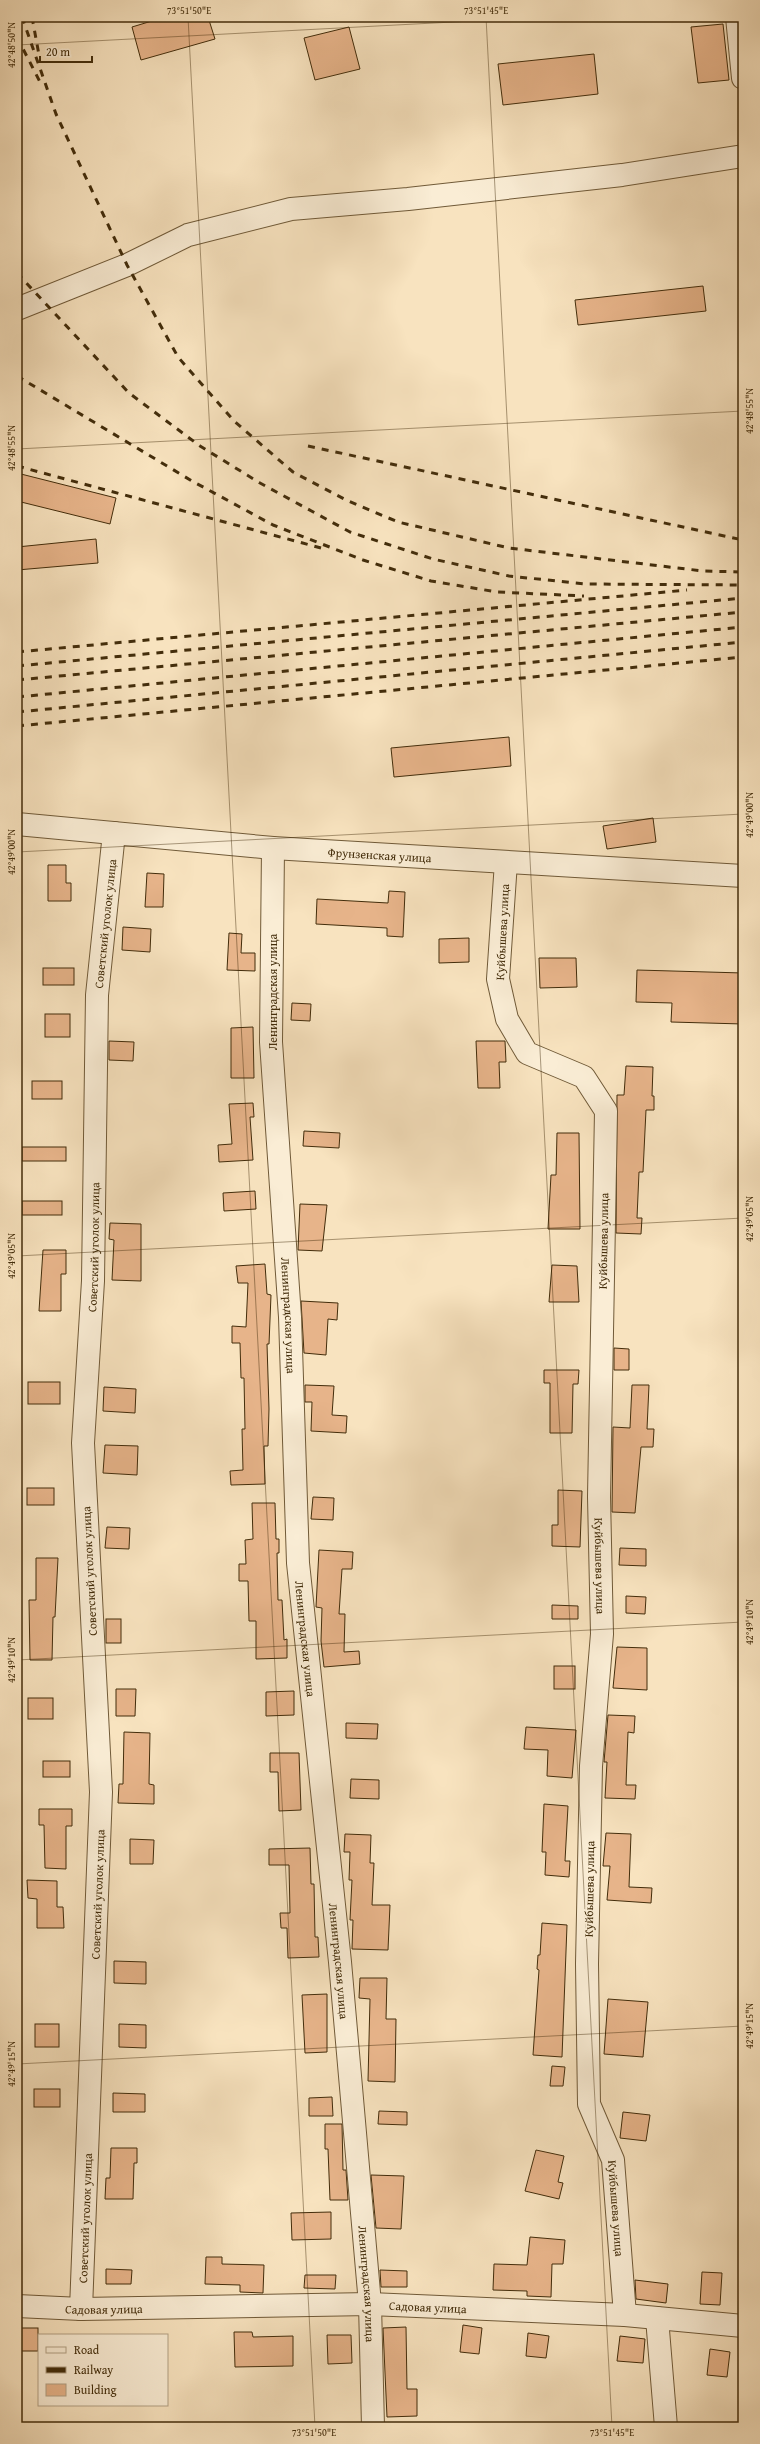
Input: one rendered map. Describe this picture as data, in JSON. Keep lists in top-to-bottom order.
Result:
{
  "streets": {
    "street": [
      "Фрунзенская улица",
      "Советский уголок улица",
      "Куйбышева улица",
      "Ленинградская улица",
      "Садовая улица"
    ]
  },
  "crossings": [
    ["Фрунзенская улица", "Советский уголок улица"],
    ["Фрунзенская улица", "Куйбышева улица"],
    ["Фрунзенская улица", "Ленинградская улица"],
    ["Советский уголок улица", "Садовая улица"],
    ["Куйбышева улица", "Садовая улица"],
    ["Ленинградская улица", "Садовая улица"]
  ],
  "legend": ["Road", "Railway", "Building"],
  "scale_bar": "20 m",
  "coordinates": [
    "73°51'50\"E",
    "73°51'45\"E",
    "42°48'50\"N",
    "42°48'55\"N",
    "42°49'00\"N",
    "42°49'05\"N",
    "42°49'10\"N",
    "42°49'15\"N"
  ]
}
